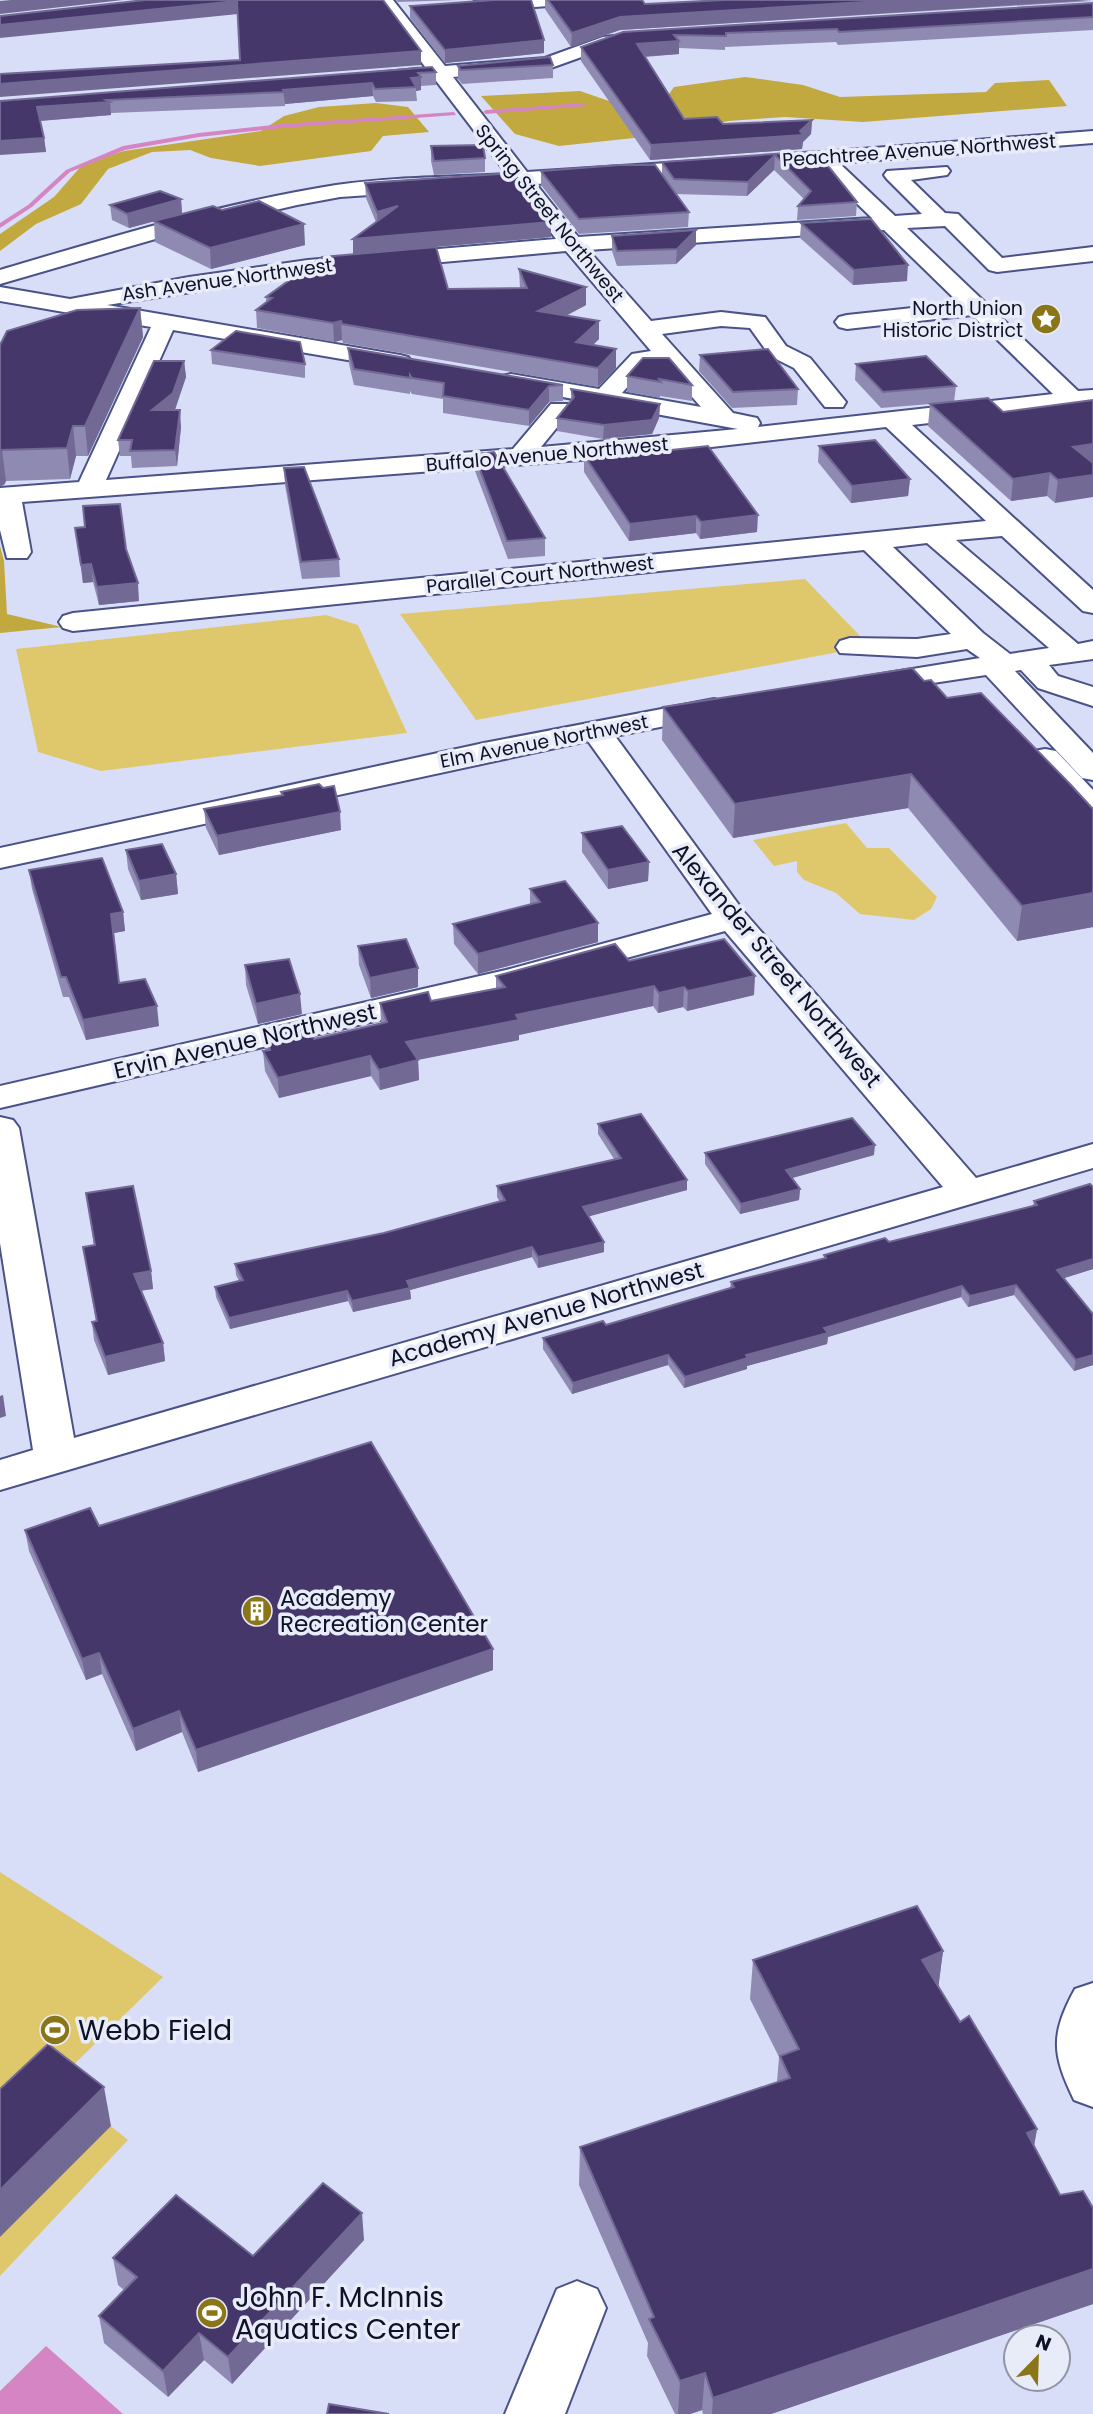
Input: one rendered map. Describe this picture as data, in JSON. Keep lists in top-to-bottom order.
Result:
{
  "streets": {
    "street": [
      "Peachtree Avenue Northwest",
      "Spring Street Northwest",
      "Ash Avenue Northwest",
      "Buffalo Avenue Northwest",
      "Parallel Court Northwest",
      "Elm Avenue Northwest",
      "Alexander Street Northwest",
      "Ervin Avenue Northwest",
      "Academy Avenue Northwest"
    ]
  },
  "crossings": [
    ["Peachtree Avenue Northwest", "Spring Street Northwest"],
    ["Spring Street Northwest", "Ash Avenue Northwest"],
    ["Spring Street Northwest", "Buffalo Avenue Northwest"],
    ["Elm Avenue Northwest", "Alexander Street Northwest"],
    ["Alexander Street Northwest", "Ervin Avenue Northwest"],
    ["Alexander Street Northwest", "Academy Avenue Northwest"]
  ],
  "places": {
    "place": ["North Union Historic District"],
    "building": ["Academy Recreation Center"],
    "sports": ["Webb Field", "John F. McInnis Aquatics Center"]
  },
  "north": "top right"
}
